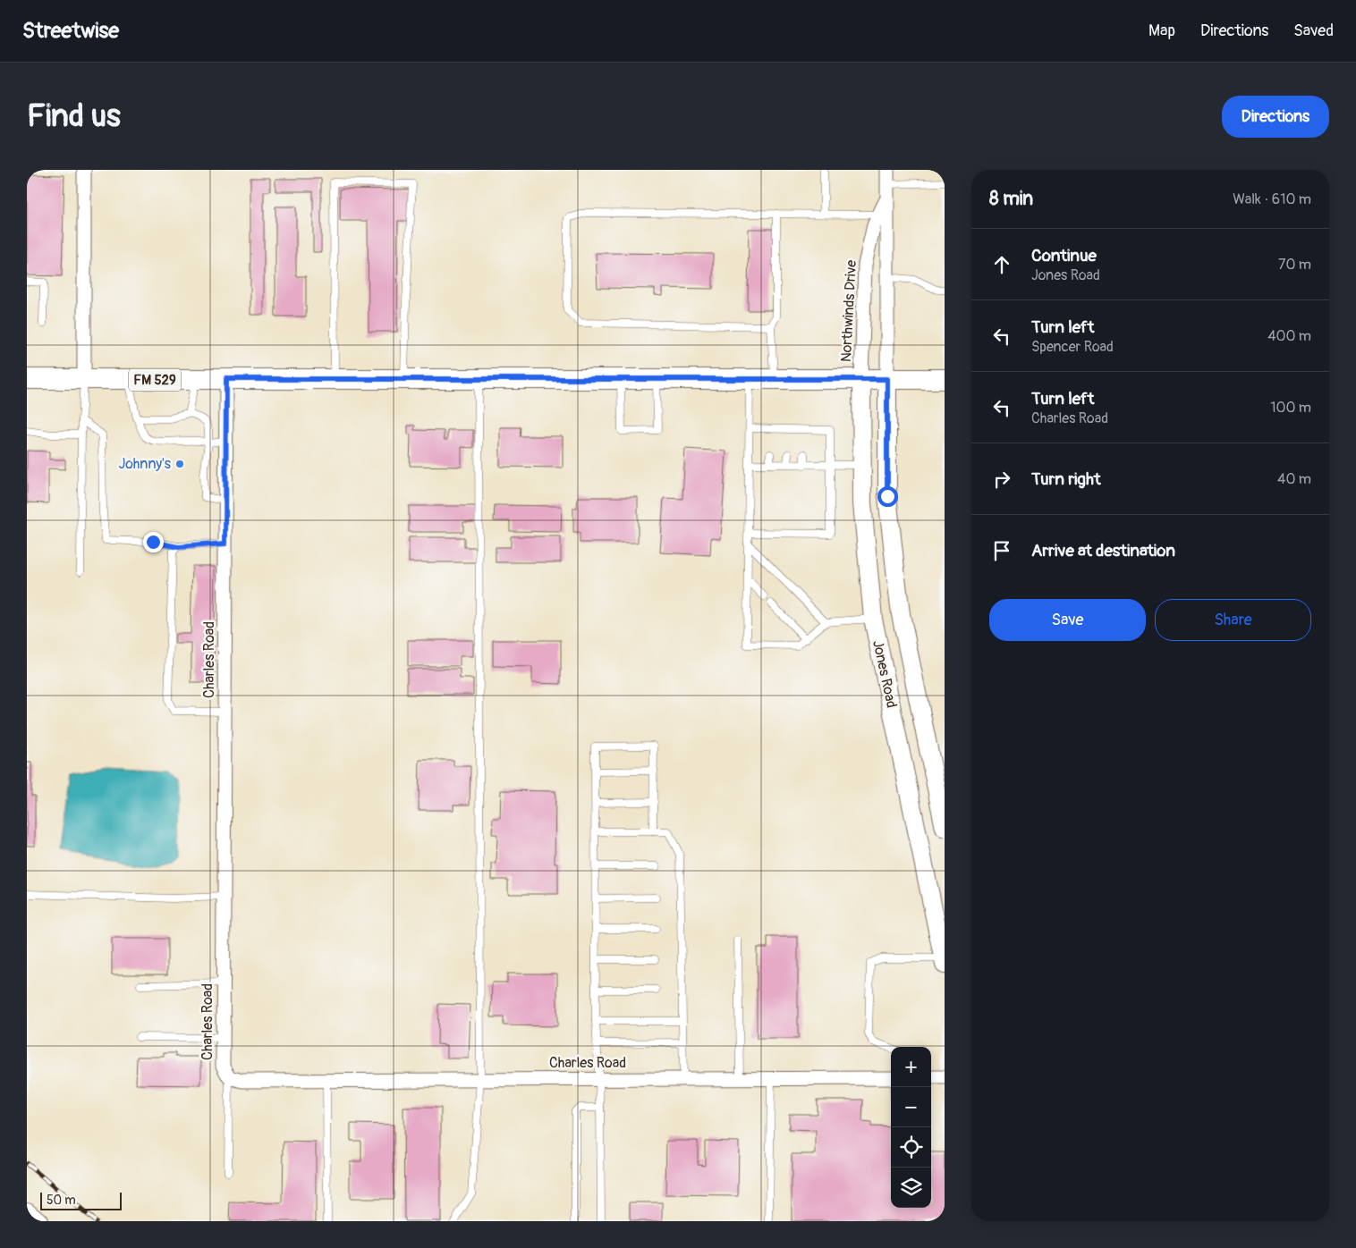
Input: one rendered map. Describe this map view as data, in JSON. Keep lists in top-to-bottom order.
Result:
{
  "streets": {
    "main road": ["FM 529", "Jones Road"],
    "street": ["Northwinds Drive", "Charles Road"]
  },
  "crossings": [
    ["Northwinds Drive", "FM 529"],
    ["Northwinds Drive", "Jones Road"],
    ["FM 529", "Charles Road"],
    ["FM 529", "Jones Road"]
  ],
  "places": ["Johnny's"],
  "scale_bar": "50 m",
  "page": {
    "header": "Streetwise",
    "nav": ["Map", "Directions", "Saved"],
    "buttons": [
      "Directions",
      ["Save", "Share"]
    ],
    "title": "Find us",
    "heading": ["8 min", "Walk · 610 m"],
    "list": [
      ["Continue", "Jones Road", "70 m"],
      ["Turn left", "Spencer Road", "400 m"],
      ["Turn left", "Charles Road", "100 m"],
      ["Turn right", "40 m"],
      "Arrive at destination"
    ],
    "map_buttons": ["+", "−"],
    "scale": "50 m"
  }
}
